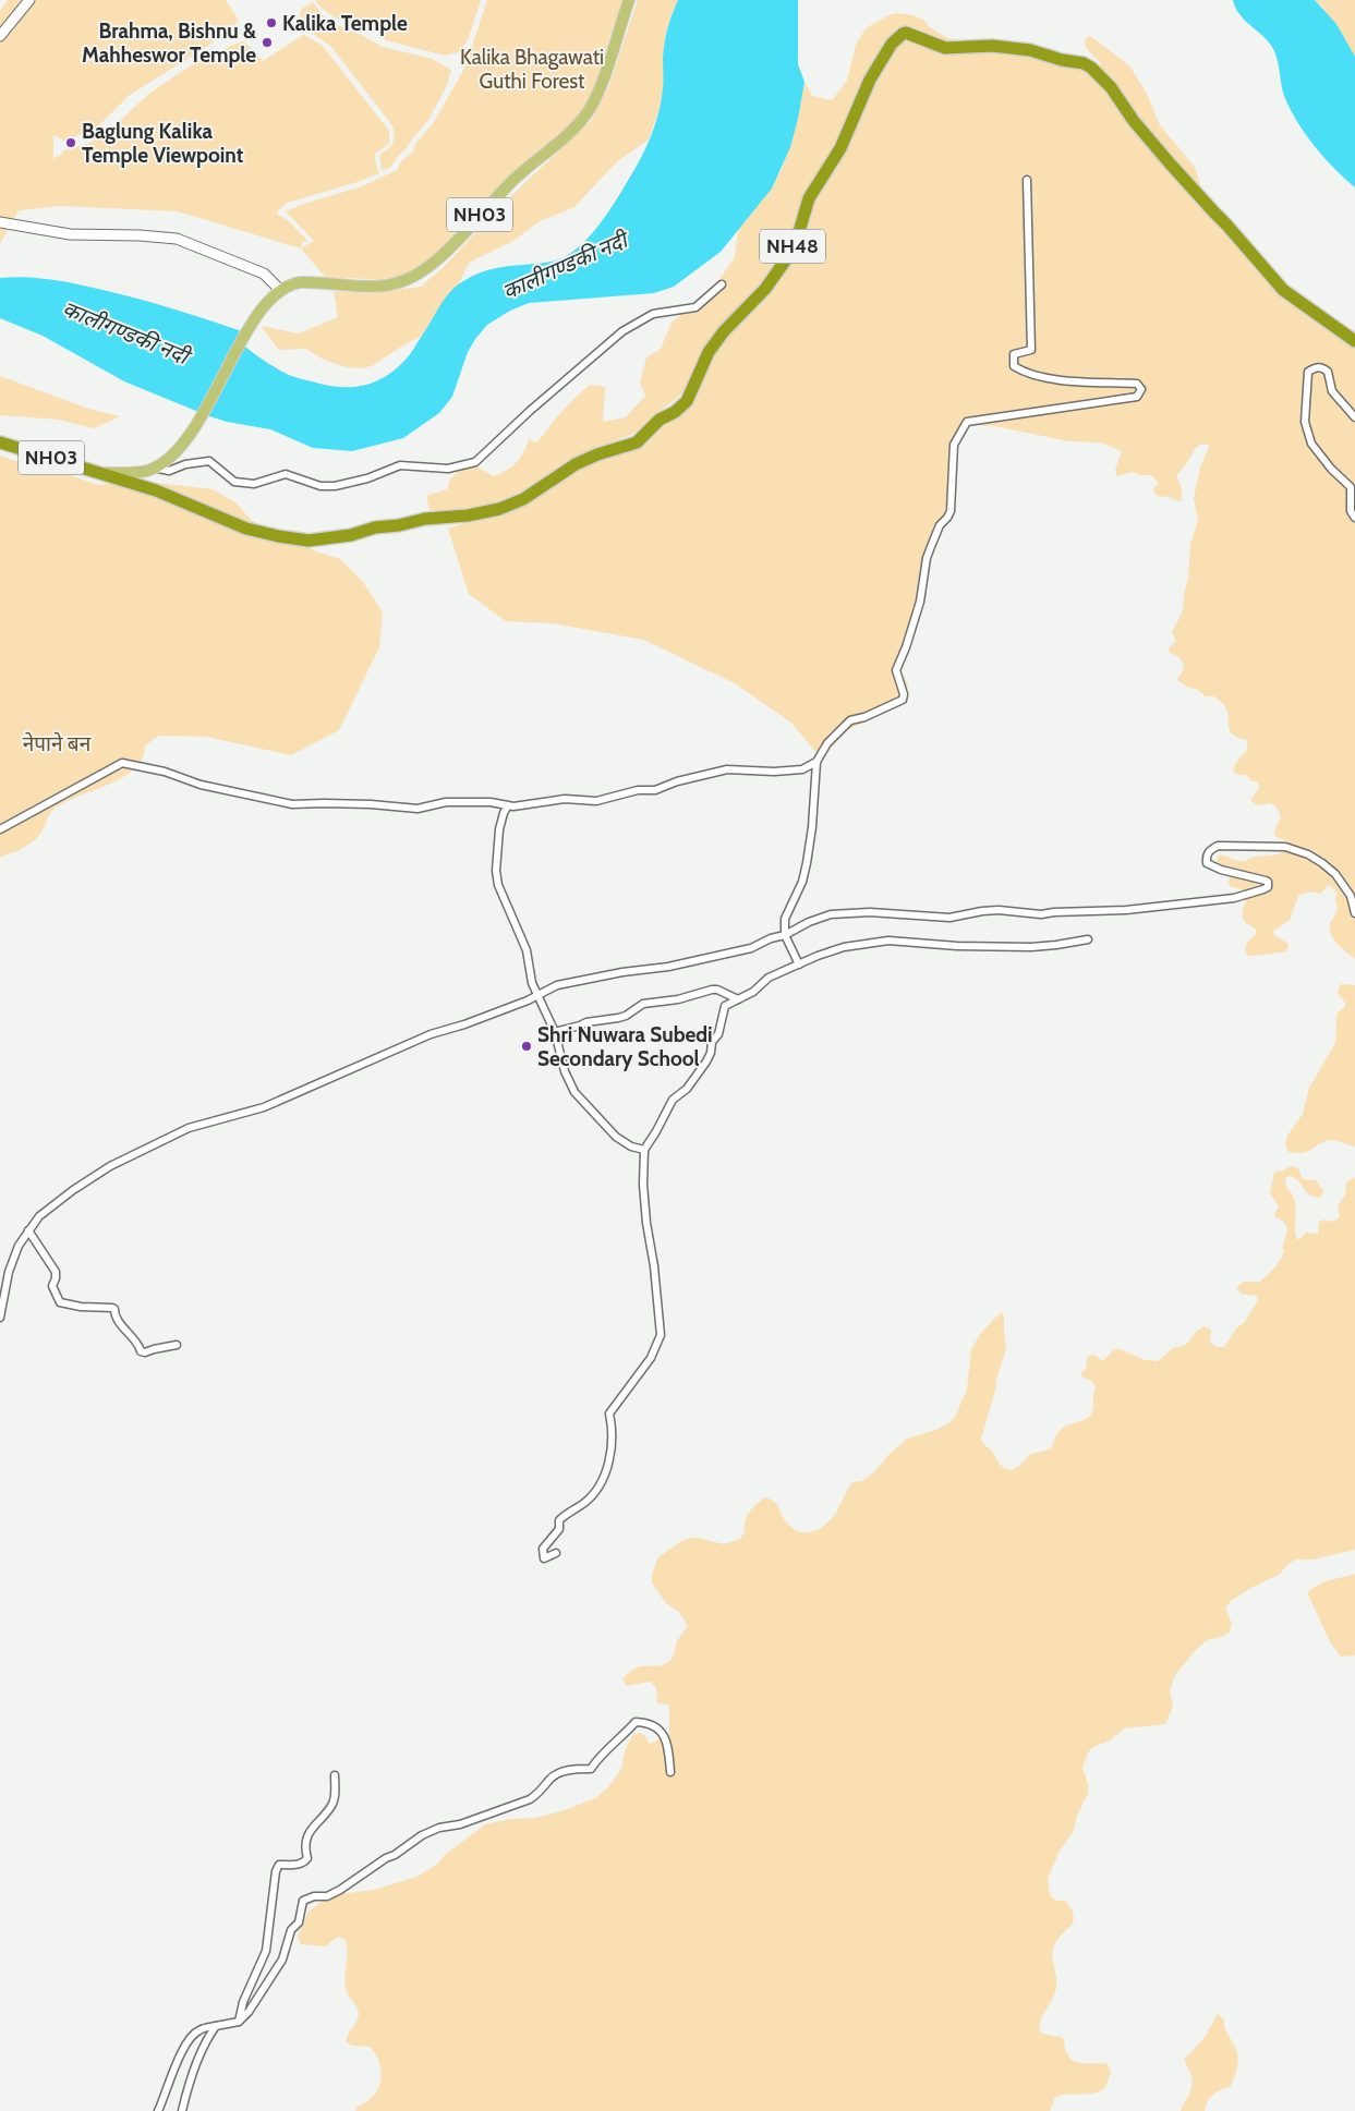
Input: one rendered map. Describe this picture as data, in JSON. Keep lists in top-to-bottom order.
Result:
{
  "streets": {
    "highway": ["NH03", "NH48"]
  },
  "crossings": [
    ["NH03", "NH48"]
  ],
  "water": ["कालीगण्डकी नदी"],
  "parks": ["Kalika Bhagawati Guthi Forest", "नेपाने बन"],
  "places": [
    "Kalika Temple",
    "Brahma, Bishnu & Mahheswor Temple",
    "Baglung Kalika Temple Viewpoint",
    "Shri Nuwara Subedi Secondary School"
  ]
}
